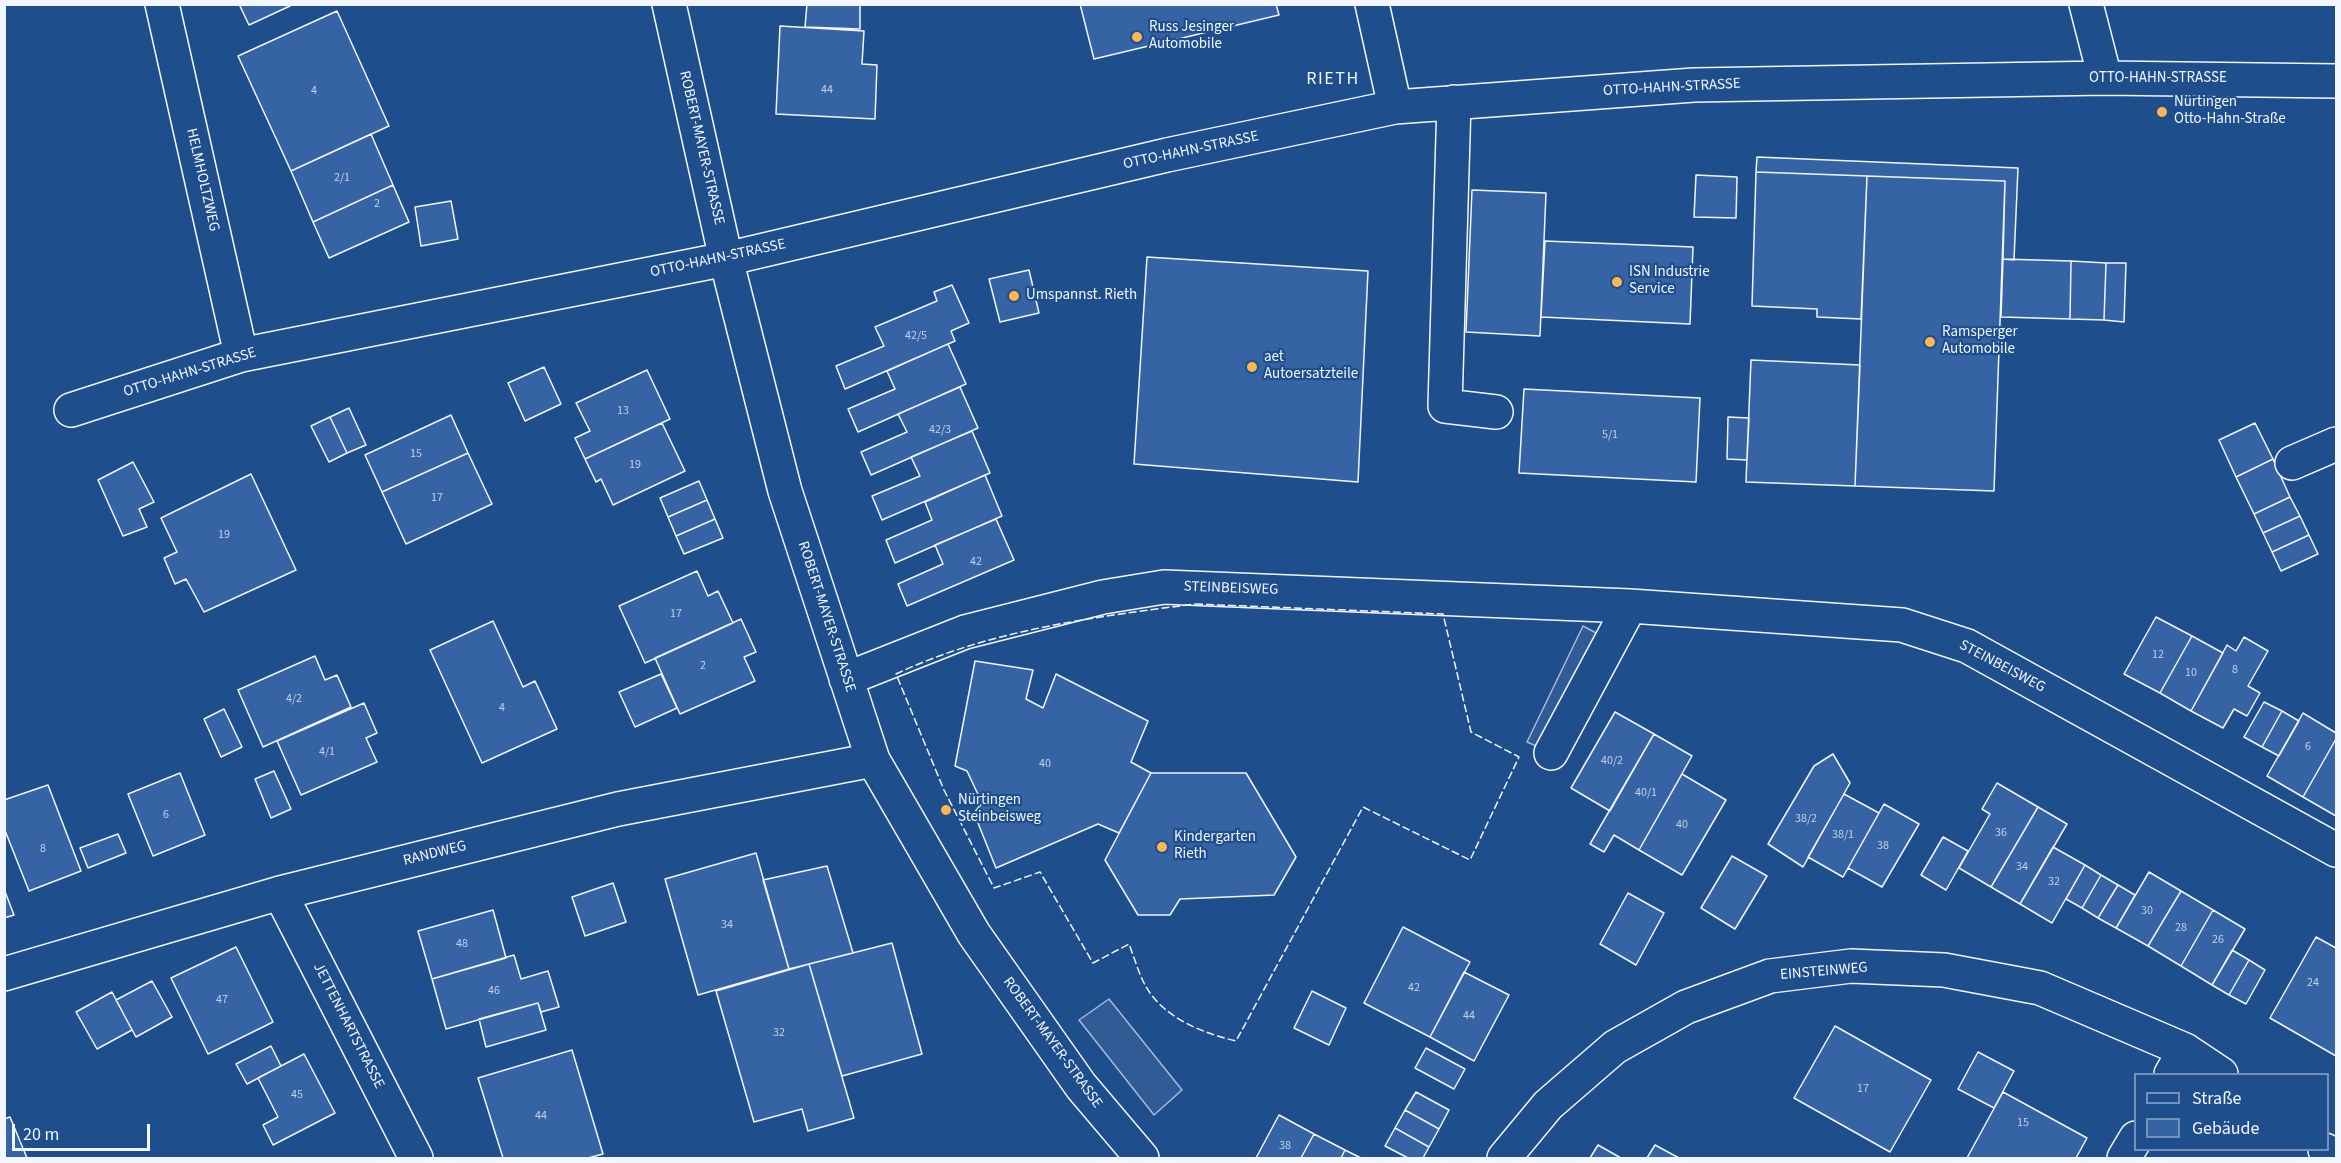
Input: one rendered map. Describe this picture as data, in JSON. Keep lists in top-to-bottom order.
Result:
{
  "streets": {
    "street": [
      "OTTO-HAHN-STRASSE",
      "ROBERT-MAYER-STRASSE",
      "HELMHOLTZWEG",
      "STEINBEISWEG",
      "RANDWEG",
      "EINSTEINWEG",
      "JETTENHARTSTRASSE"
    ]
  },
  "crossings": [
    ["OTTO-HAHN-STRASSE", "ROBERT-MAYER-STRASSE"],
    ["OTTO-HAHN-STRASSE", "HELMHOLTZWEG"],
    ["ROBERT-MAYER-STRASSE", "STEINBEISWEG"],
    ["ROBERT-MAYER-STRASSE", "RANDWEG"],
    ["RANDWEG", "JETTENHARTSTRASSE"]
  ],
  "districts": ["RIETH"],
  "places": [
    "Russ Jesinger Automobile",
    "Nürtingen Otto-Hahn-Straße",
    "ISN Industrie Service",
    "Umspannst. Rieth",
    "Ramsperger Automobile",
    "aet Autoersatzteile",
    "Nürtingen Steinbeisweg",
    "Kindergarten Rieth"
  ],
  "house_numbers": [
    "44",
    "4",
    "2/1",
    "2",
    "42/5",
    "13",
    "42/3",
    "5/1",
    "15",
    "19",
    "17",
    "19",
    "42",
    "17",
    "12",
    "2",
    "8",
    "10",
    "4/2",
    "4",
    "6",
    "4/1",
    "40/2",
    "40",
    "40/1",
    "6",
    "38/2",
    "40",
    "36",
    "38/1",
    "38",
    "8",
    "34",
    "32",
    "30",
    "34",
    "28",
    "26",
    "48",
    "24",
    "42",
    "46",
    "47",
    "44",
    "32",
    "17",
    "45",
    "44",
    "15",
    "38"
  ],
  "legend": ["Straße", "Gebäude"],
  "scale_bar": "20 m"
}
